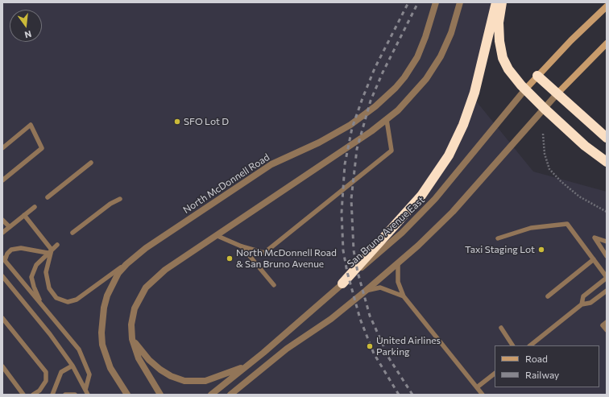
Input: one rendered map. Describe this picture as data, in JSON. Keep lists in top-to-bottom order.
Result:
{
  "streets": {
    "main road": ["San Bruno Avenue East"],
    "street": ["North McDonnell Road"]
  },
  "places": [
    "SFO Lot D",
    "Taxi Staging Lot",
    "North McDonnell Road & San Bruno Avenue",
    "United Airlines Parking"
  ],
  "legend": ["Road", "Railway"],
  "north": "bottom"
}
